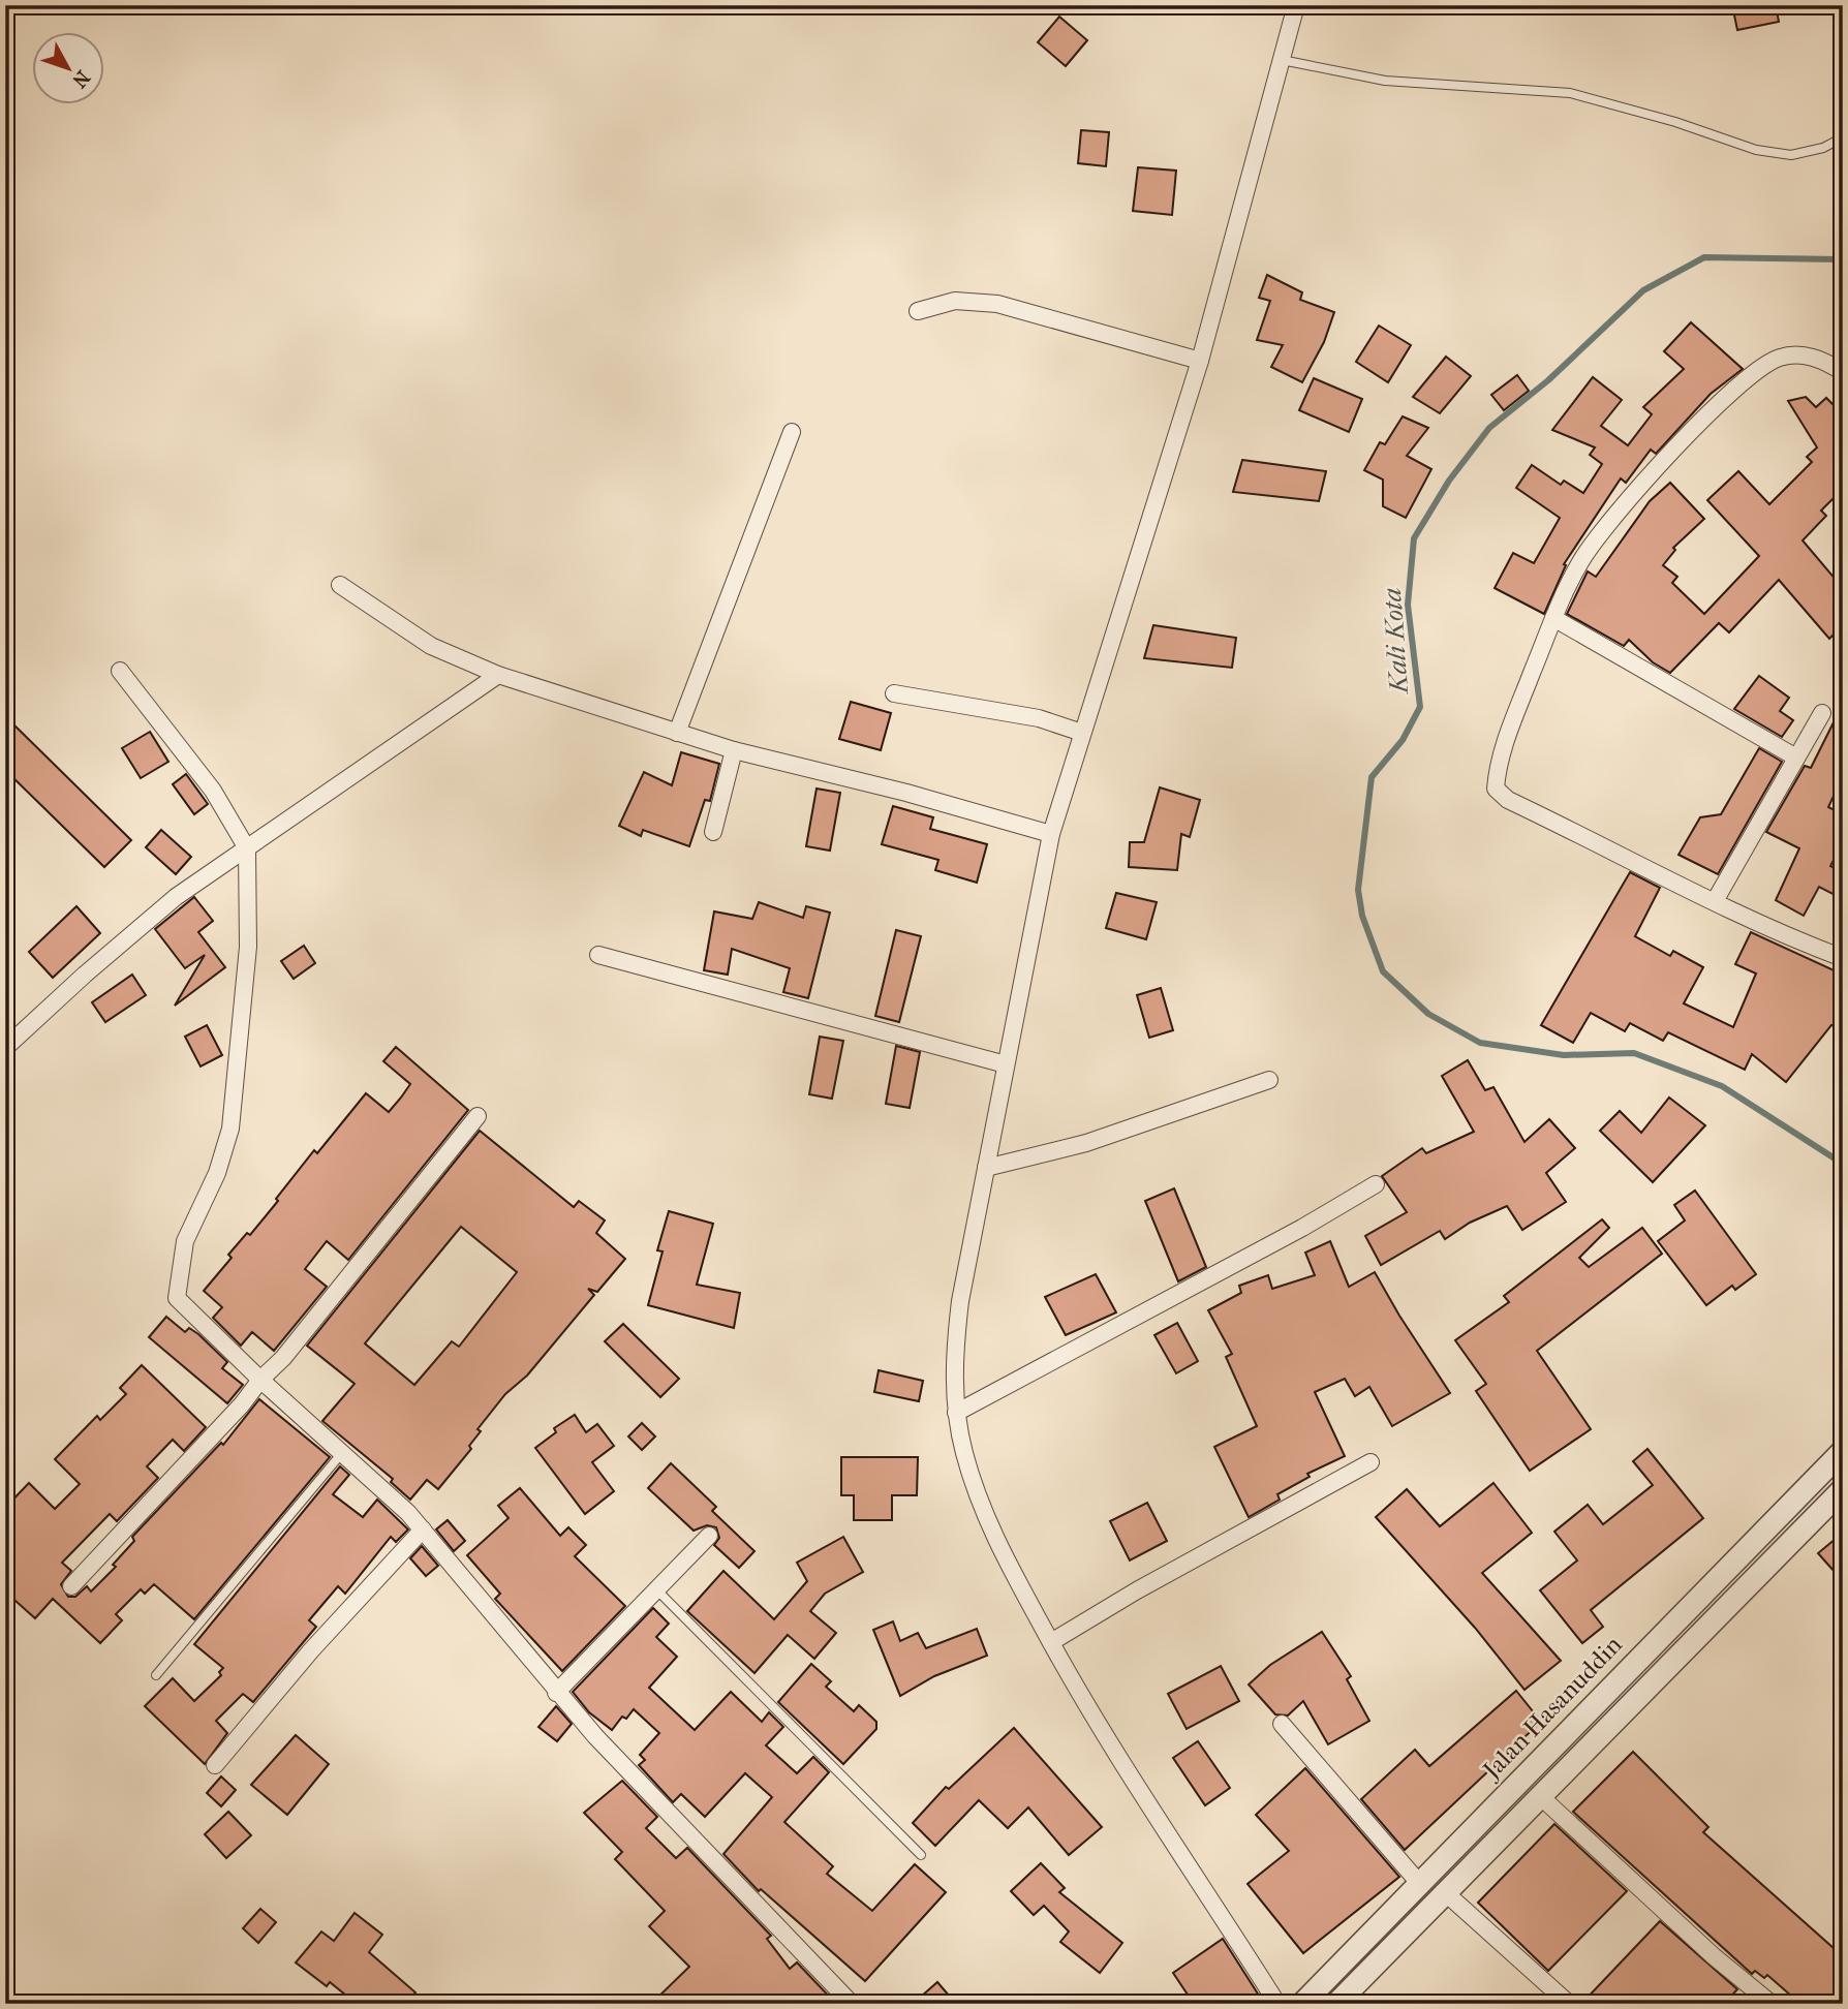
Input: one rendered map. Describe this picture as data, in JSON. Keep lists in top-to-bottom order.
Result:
{
  "streets": {
    "street": ["Jalan Hasanuddin"]
  },
  "water": ["Kali Kota"],
  "north": "bottom right"
}
